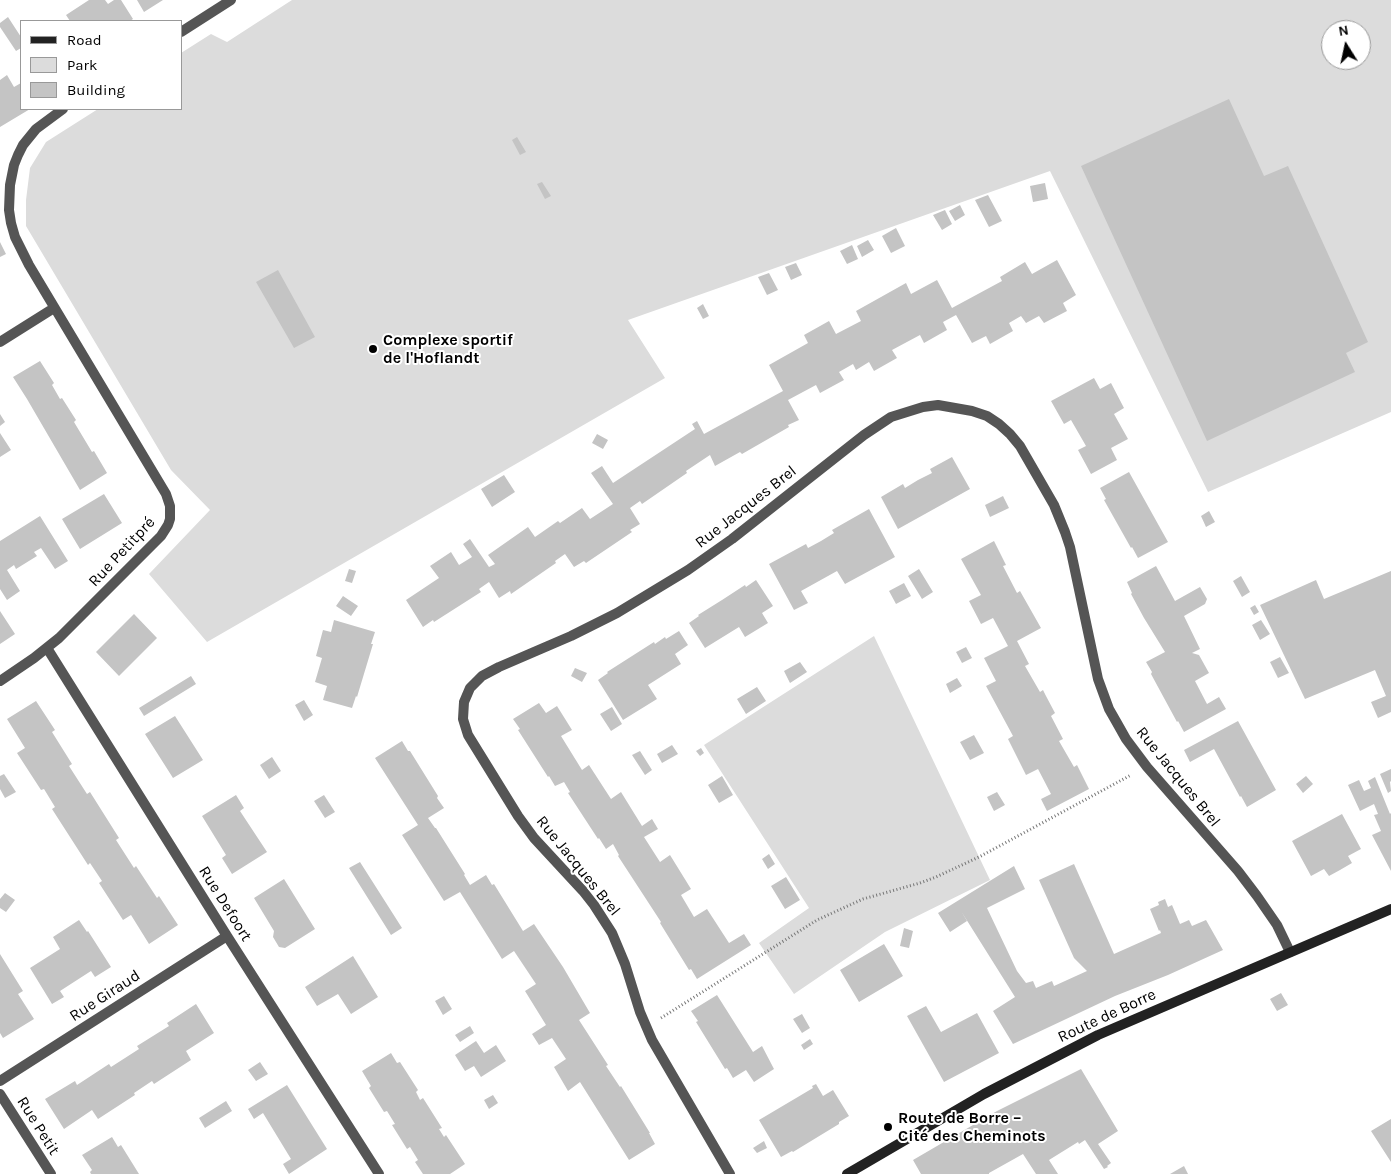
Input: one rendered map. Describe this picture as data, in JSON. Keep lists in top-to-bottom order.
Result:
{
  "streets": {
    "main road": ["Route de Borre"],
    "street": [
      "Rue Jacques Brel",
      "Rue Petitpré",
      "Rue Defoort",
      "Rue Giraud",
      "Rue Petit"
    ]
  },
  "crossings": [
    ["Rue Jacques Brel", "Route de Borre"],
    ["Rue Petitpré", "Rue Defoort"],
    ["Rue Defoort", "Rue Giraud"]
  ],
  "places": ["Complexe sportif de l'Hoflandt", "Route de Borre – Cité des Cheminots"],
  "legend": ["Road", "Park", "Building"],
  "north": "top"
}
